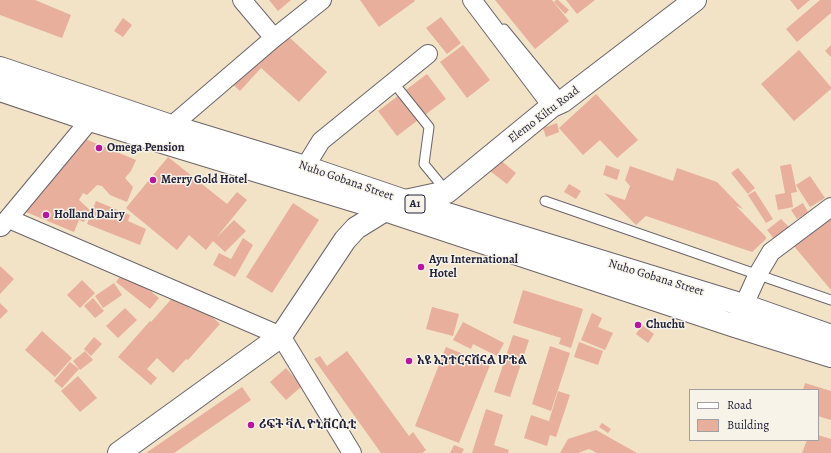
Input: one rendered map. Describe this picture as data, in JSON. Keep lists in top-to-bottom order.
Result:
{
  "streets": {
    "main road": ["Elemo Kiltu Road", "Nuho Gobana Street", "A1"]
  },
  "crossings": [
    ["Elemo Kiltu Road", "Nuho Gobana Street"]
  ],
  "places": [
    "Omega Pension",
    "Merry Gold Hotel",
    "Holland Dairy",
    "Ayu International Hotel",
    "Chuchu",
    "አዩ ኢንተርናሽናል ሆቴል",
    "ሪፍት ቫሊ ዮኒቨርሲቲ"
  ],
  "legend": ["Road", "Building"]
}
